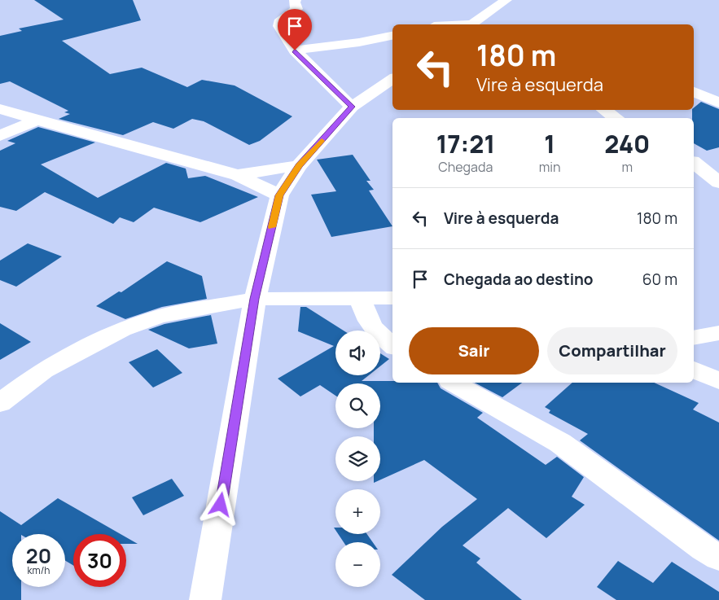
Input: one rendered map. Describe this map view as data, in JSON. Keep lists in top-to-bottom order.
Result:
{
  "page": {
    "turn": ["180 m", "Vire à esquerda"],
    "eta": [
      "17:21",
      "Chegada",
      "1",
      "min",
      "240",
      "m"
    ],
    "list": [
      {
        "name": "Vire à esquerda",
        "value": "180 m"
      },
      {
        "name": "Chegada ao destino",
        "value": "60 m"
      }
    ],
    "buttons": ["Sair", "Compartilhar"],
    "map_buttons": ["+", "−"],
    "speed": "20 km/h",
    "limit": "30"
  }
}
